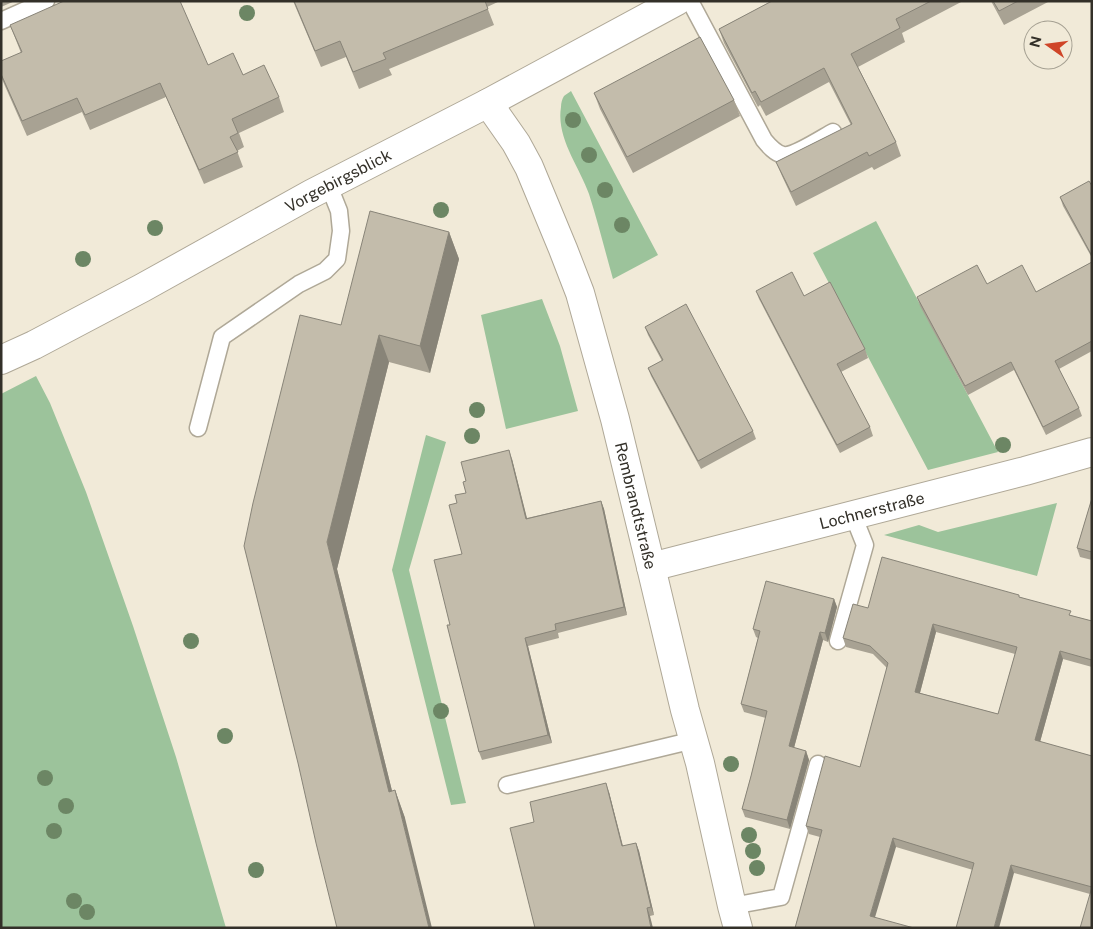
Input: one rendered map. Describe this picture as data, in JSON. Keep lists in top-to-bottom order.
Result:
{
  "streets": {
    "street": ["Vorgebirgsblick", "Rembrandtstraße", "Lochnerstraße"]
  },
  "crossings": [
    ["Vorgebirgsblick", "Rembrandtstraße"],
    ["Rembrandtstraße", "Lochnerstraße"]
  ],
  "north": "left"
}
